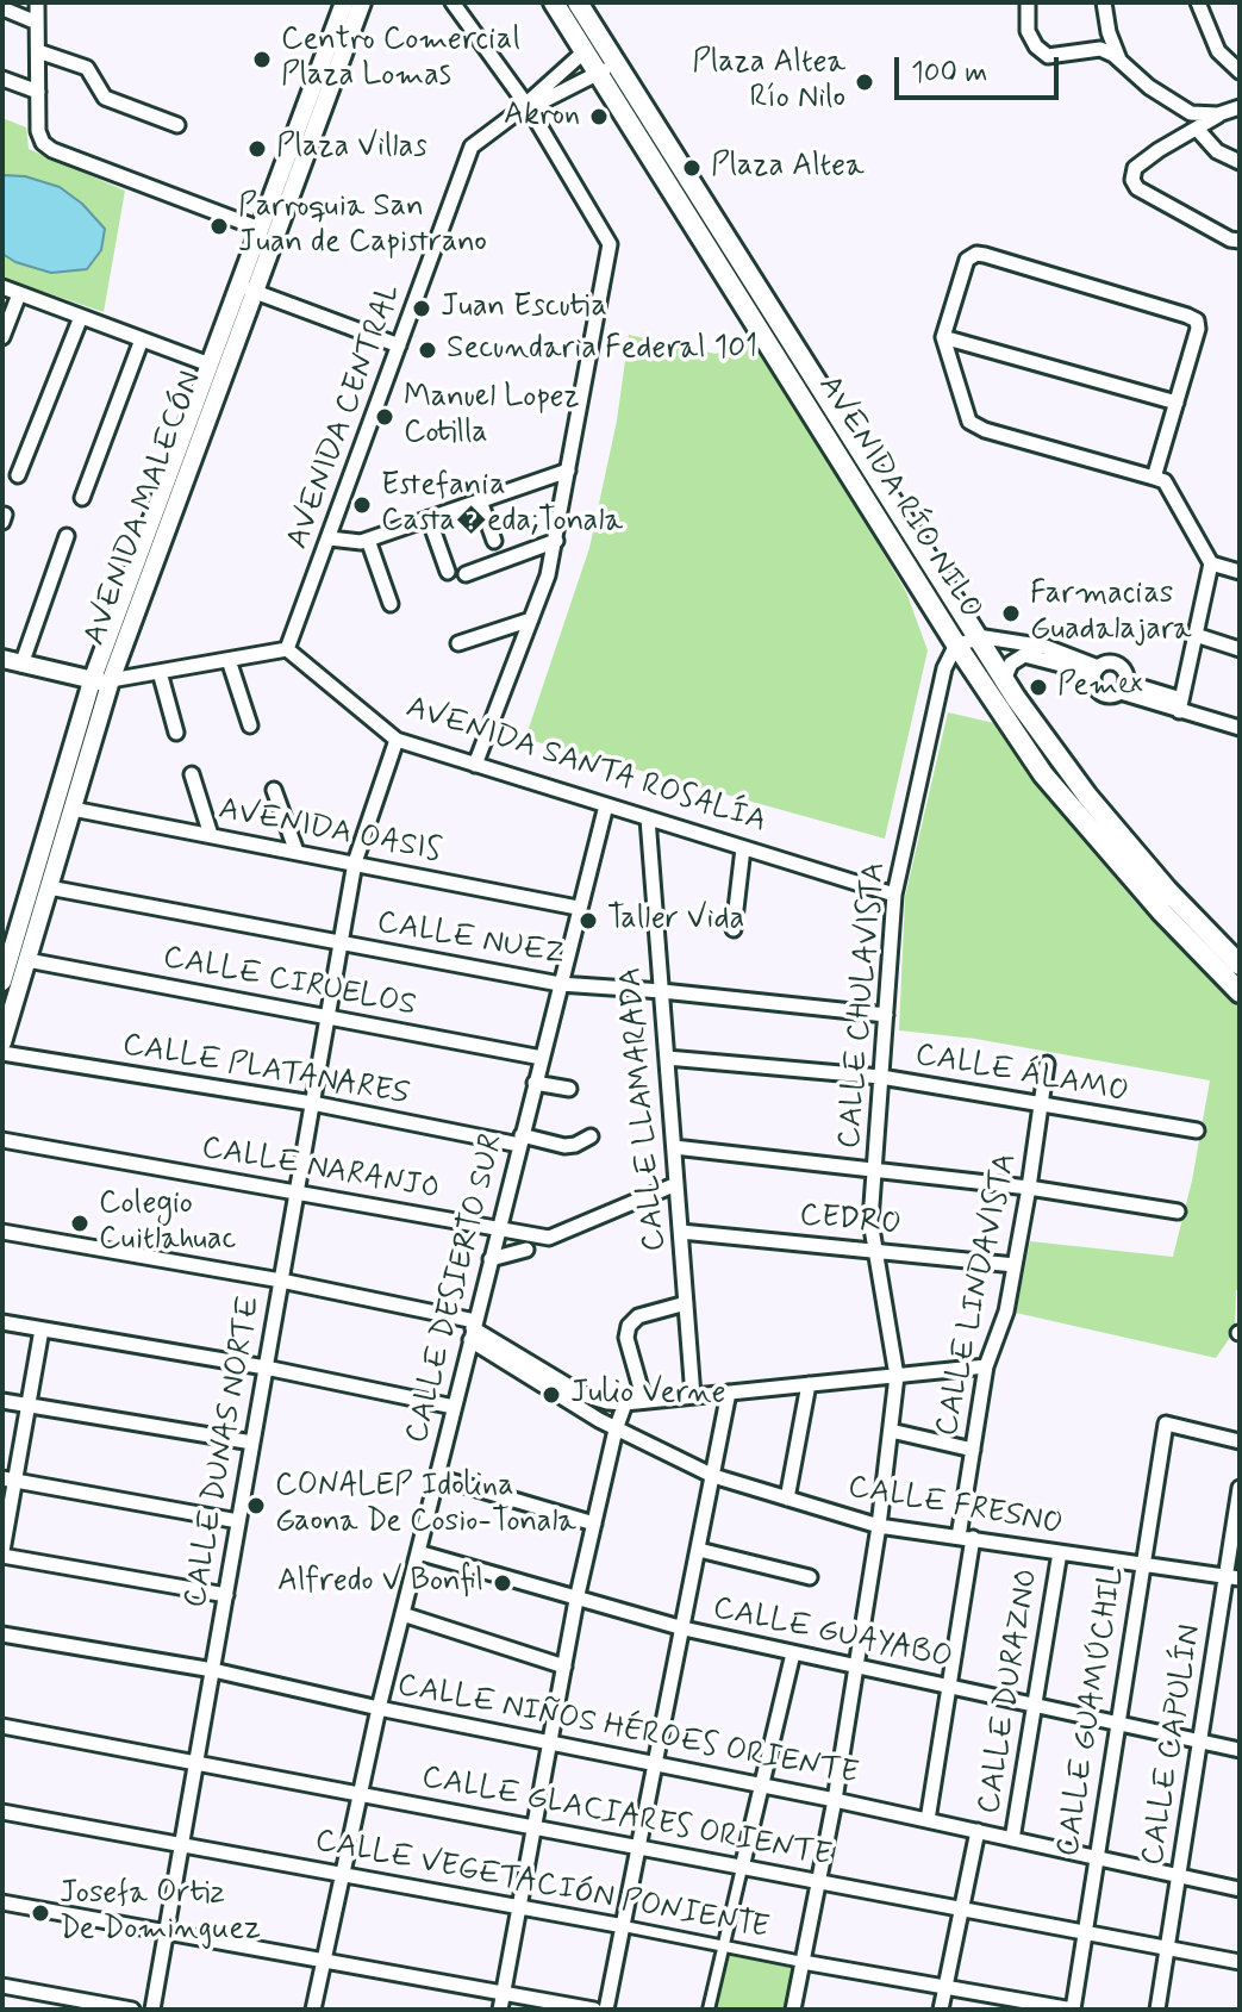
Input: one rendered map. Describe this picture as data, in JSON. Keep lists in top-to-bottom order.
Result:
{
  "streets": {
    "main road": ["AVENIDA RÍO NILO"],
    "street": [
      "AVENIDA CENTRAL",
      "AVENIDA MALECÓN",
      "AVENIDA SANTA ROSALÍA",
      "AVENIDA OASIS",
      "CALLE NUEZ",
      "CALLE CIRUELOS",
      "CALLE CHULAVISTA",
      "CALLE PLATANARES",
      "CALLE ÁLAMO",
      "CALLE LLAMARADA",
      "CALLE NARANJO",
      "CEDRO",
      "CALLE DESIERTO SUR",
      "CALLE LINDAVISTA",
      "CALLE DUNAS NORTE",
      "CALLE FRESNO",
      "CALLE GUAYABO",
      "CALLE DURAZNO",
      "CALLE GUAMÚCHIL",
      "CALLE NIÑOS HÉROES ORIENTE",
      "CALLE CAPULÍN",
      "CALLE GLACIARES ORIENTE",
      "CALLE VEGETACIÓN PONIENTE"
    ]
  },
  "crossings": [
    ["AVENIDA CENTRAL", "AVENIDA RÍO NILO"],
    ["AVENIDA CENTRAL", "AVENIDA SANTA ROSALÍA"],
    ["AVENIDA RÍO NILO", "CALLE CHULAVISTA"],
    ["AVENIDA MALECÓN", "AVENIDA OASIS"],
    ["AVENIDA MALECÓN", "CALLE NUEZ"],
    ["AVENIDA MALECÓN", "CALLE CIRUELOS"],
    ["AVENIDA SANTA ROSALÍA", "CALLE CHULAVISTA"],
    ["AVENIDA SANTA ROSALÍA", "CALLE LLAMARADA"],
    ["AVENIDA SANTA ROSALÍA", "CALLE DESIERTO SUR"],
    ["AVENIDA SANTA ROSALÍA", "CALLE DUNAS NORTE"],
    ["AVENIDA OASIS", "CALLE DESIERTO SUR"],
    ["AVENIDA OASIS", "CALLE DUNAS NORTE"],
    ["CALLE NUEZ", "CALLE CHULAVISTA"],
    ["CALLE NUEZ", "CALLE LLAMARADA"],
    ["CALLE NUEZ", "CALLE DESIERTO SUR"],
    ["CALLE NUEZ", "CALLE DUNAS NORTE"],
    ["CALLE CIRUELOS", "CALLE DESIERTO SUR"],
    ["CALLE CIRUELOS", "CALLE DUNAS NORTE"],
    ["CALLE CHULAVISTA", "CALLE ÁLAMO"],
    ["CALLE CHULAVISTA", "CEDRO"],
    ["CALLE CHULAVISTA", "CALLE FRESNO"],
    ["CALLE CHULAVISTA", "CALLE GUAYABO"],
    ["CALLE CHULAVISTA", "CALLE NIÑOS HÉROES ORIENTE"],
    ["CALLE CHULAVISTA", "CALLE GLACIARES ORIENTE"],
    ["CALLE CHULAVISTA", "CALLE VEGETACIÓN PONIENTE"],
    ["CALLE PLATANARES", "CALLE DESIERTO SUR"],
    ["CALLE PLATANARES", "CALLE DUNAS NORTE"],
    ["CALLE ÁLAMO", "CALLE LLAMARADA"],
    ["CALLE ÁLAMO", "CALLE LINDAVISTA"],
    ["CALLE LLAMARADA", "CALLE NARANJO"],
    ["CALLE LLAMARADA", "CEDRO"],
    ["CALLE NARANJO", "CALLE DESIERTO SUR"],
    ["CALLE NARANJO", "CALLE DUNAS NORTE"],
    ["CEDRO", "CALLE LINDAVISTA"],
    ["CALLE DESIERTO SUR", "CALLE FRESNO"],
    ["CALLE DESIERTO SUR", "CALLE GUAYABO"],
    ["CALLE DESIERTO SUR", "CALLE NIÑOS HÉROES ORIENTE"],
    ["CALLE DESIERTO SUR", "CALLE GLACIARES ORIENTE"],
    ["CALLE DESIERTO SUR", "CALLE VEGETACIÓN PONIENTE"],
    ["CALLE LINDAVISTA", "CALLE FRESNO"],
    ["CALLE LINDAVISTA", "CALLE GUAYABO"],
    ["CALLE LINDAVISTA", "CALLE NIÑOS HÉROES ORIENTE"],
    ["CALLE DUNAS NORTE", "CALLE NIÑOS HÉROES ORIENTE"],
    ["CALLE DUNAS NORTE", "CALLE GLACIARES ORIENTE"],
    ["CALLE DUNAS NORTE", "CALLE VEGETACIÓN PONIENTE"],
    ["CALLE FRESNO", "CALLE DURAZNO"],
    ["CALLE FRESNO", "CALLE GUAMÚCHIL"],
    ["CALLE FRESNO", "CALLE CAPULÍN"],
    ["CALLE GUAYABO", "CALLE DURAZNO"],
    ["CALLE GUAYABO", "CALLE GUAMÚCHIL"],
    ["CALLE GUAYABO", "CALLE CAPULÍN"],
    ["CALLE DURAZNO", "CALLE NIÑOS HÉROES ORIENTE"],
    ["CALLE GUAMÚCHIL", "CALLE NIÑOS HÉROES ORIENTE"],
    ["CALLE GUAMÚCHIL", "CALLE GLACIARES ORIENTE"],
    ["CALLE GUAMÚCHIL", "CALLE VEGETACIÓN PONIENTE"],
    ["CALLE NIÑOS HÉROES ORIENTE", "CALLE CAPULÍN"],
    ["CALLE CAPULÍN", "CALLE GLACIARES ORIENTE"]
  ],
  "places": [
    "Centro Comercial Plaza Lomas",
    "Plaza Altea Río Nilo",
    "Akron",
    "Plaza Villas",
    "Plaza Altea",
    "Parroquia San Juan de Capistrano",
    "Juan Escutia",
    "Secundaria Federal 101",
    "Manuel Lopez Cotilla",
    "Estefania Casta�eda;Tonala",
    "Farmacias Guadalajara",
    "Pemex",
    "Taller Vida",
    "Colegio Cuitlahuac",
    "Julio Verne",
    "CONALEP Idolina Gaona De Cosio-Tonala",
    "Alfredo V Bonfil",
    "Josefa Ortiz De Dominguez"
  ],
  "scale_bar": "100 m"
}
